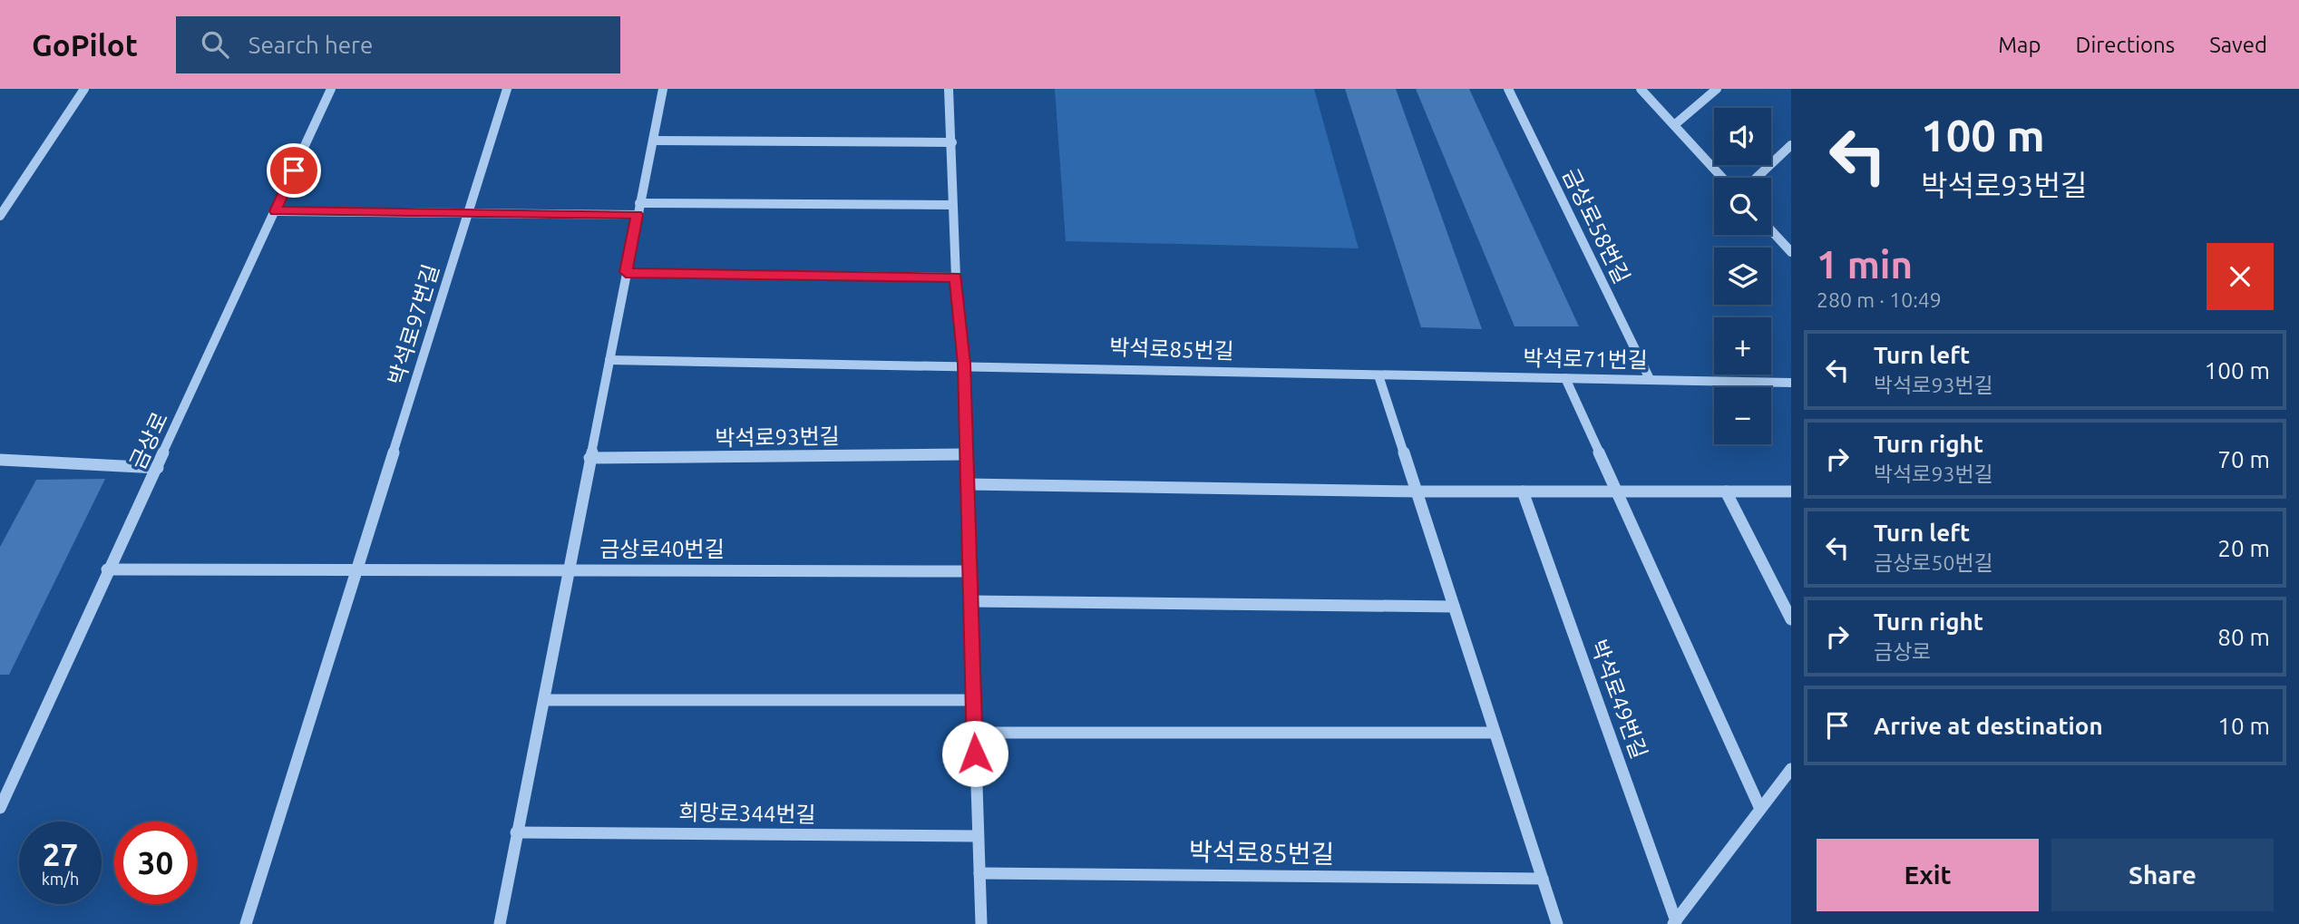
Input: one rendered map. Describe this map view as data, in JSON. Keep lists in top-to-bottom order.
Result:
{
  "streets": {
    "street": [
      "금상로58번길",
      "박석로97번길",
      "박석로85번길",
      "박석로71번길",
      "박석로93번길",
      "금상로",
      "금상로40번길",
      "박석로49번길",
      "희망로344번길"
    ]
  },
  "crossings": [
    ["금상로58번길", "박석로71번길"],
    ["박석로97번길", "금상로40번길"],
    ["박석로85번길", "박석로71번길"],
    ["금상로", "금상로40번길"]
  ],
  "page": {
    "header": "GoPilot",
    "search": "Search here",
    "nav": ["Map", "Directions", "Saved"],
    "turn": ["100 m", "박석로93번길"],
    "map_buttons": ["+", "−"],
    "heading": ["1 min", "280 m · 10:49"],
    "list": [
      {
        "name": "Turn left",
        "note": "박석로93번길",
        "value": "100 m"
      },
      {
        "name": "Turn right",
        "note": "박석로93번길",
        "value": "70 m"
      },
      {
        "name": "Turn left",
        "note": "금상로50번길",
        "value": "20 m"
      },
      {
        "name": "Turn right",
        "note": "금상로",
        "value": "80 m"
      },
      {
        "name": "Arrive at destination",
        "value": "10 m"
      }
    ],
    "speed": "27 km/h",
    "limit": "30",
    "buttons": ["Exit", "Share"]
  }
}
